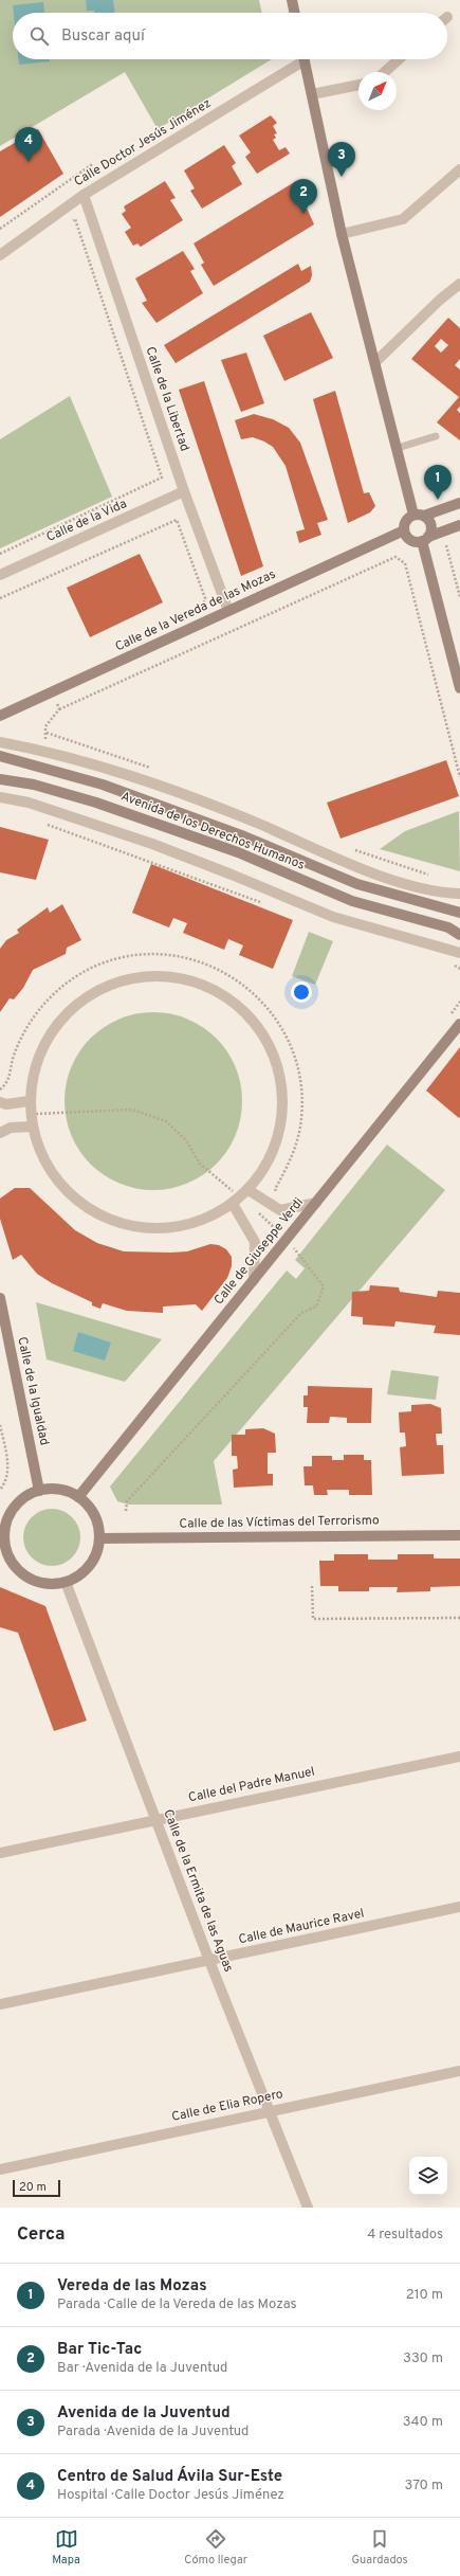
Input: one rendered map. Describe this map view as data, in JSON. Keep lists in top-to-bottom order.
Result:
{
  "streets": {
    "street": [
      "Calle Doctor Jesús Jiménez",
      "Calle de la Libertad",
      "Calle de la Vida",
      "Calle de la Vereda de las Mozas",
      "Avenida de los Derechos Humanos",
      "Calle de Giuseppe Verdi",
      "Calle de la Igualdad",
      "Calle de las Víctimas del Terrorismo",
      "Calle del Padre Manuel",
      "Calle de la Ermita de las Aguas",
      "Calle de Maurice Ravel",
      "Calle de Elia Ropero"
    ]
  },
  "crossings": [
    ["Calle Doctor Jesús Jiménez", "Calle de la Libertad"],
    ["Calle de la Libertad", "Calle de la Vida"],
    ["Calle de la Libertad", "Calle de la Vereda de las Mozas"],
    ["Calle de Giuseppe Verdi", "Calle de la Igualdad"],
    ["Calle de Giuseppe Verdi", "Calle de las Víctimas del Terrorismo"],
    ["Calle de Giuseppe Verdi", "Calle de la Ermita de las Aguas"],
    ["Calle de la Igualdad", "Calle de las Víctimas del Terrorismo"],
    ["Calle de la Igualdad", "Calle de la Ermita de las Aguas"],
    ["Calle de las Víctimas del Terrorismo", "Calle de la Ermita de las Aguas"],
    ["Calle del Padre Manuel", "Calle de la Ermita de las Aguas"],
    ["Calle de la Ermita de las Aguas", "Calle de Maurice Ravel"],
    ["Calle de la Ermita de las Aguas", "Calle de Elia Ropero"]
  ],
  "scale_bar": "20 m",
  "north": "top right",
  "page": {
    "search": "Buscar aquí",
    "pins": [
      "4",
      "3",
      "2",
      "1"
    ],
    "scale": "20 m",
    "heading": ["Cerca", "4 resultados"],
    "list": [
      {
        "mark": "1",
        "name": "Vereda de las Mozas",
        "note": "Parada · Calle de la Vereda de las Mozas",
        "value": "210 m"
      },
      {
        "mark": "2",
        "name": "Bar Tic-Tac",
        "note": "Bar · Avenida de la Juventud",
        "value": "330 m"
      },
      {
        "mark": "3",
        "name": "Avenida de la Juventud",
        "note": "Parada · Avenida de la Juventud",
        "value": "340 m"
      },
      {
        "mark": "4",
        "name": "Centro de Salud Ávila Sur-Este",
        "note": "Hospital · Calle Doctor Jesús Jiménez",
        "value": "370 m"
      }
    ],
    "nav": ["Mapa", "Cómo llegar", "Guardados"]
  }
}
